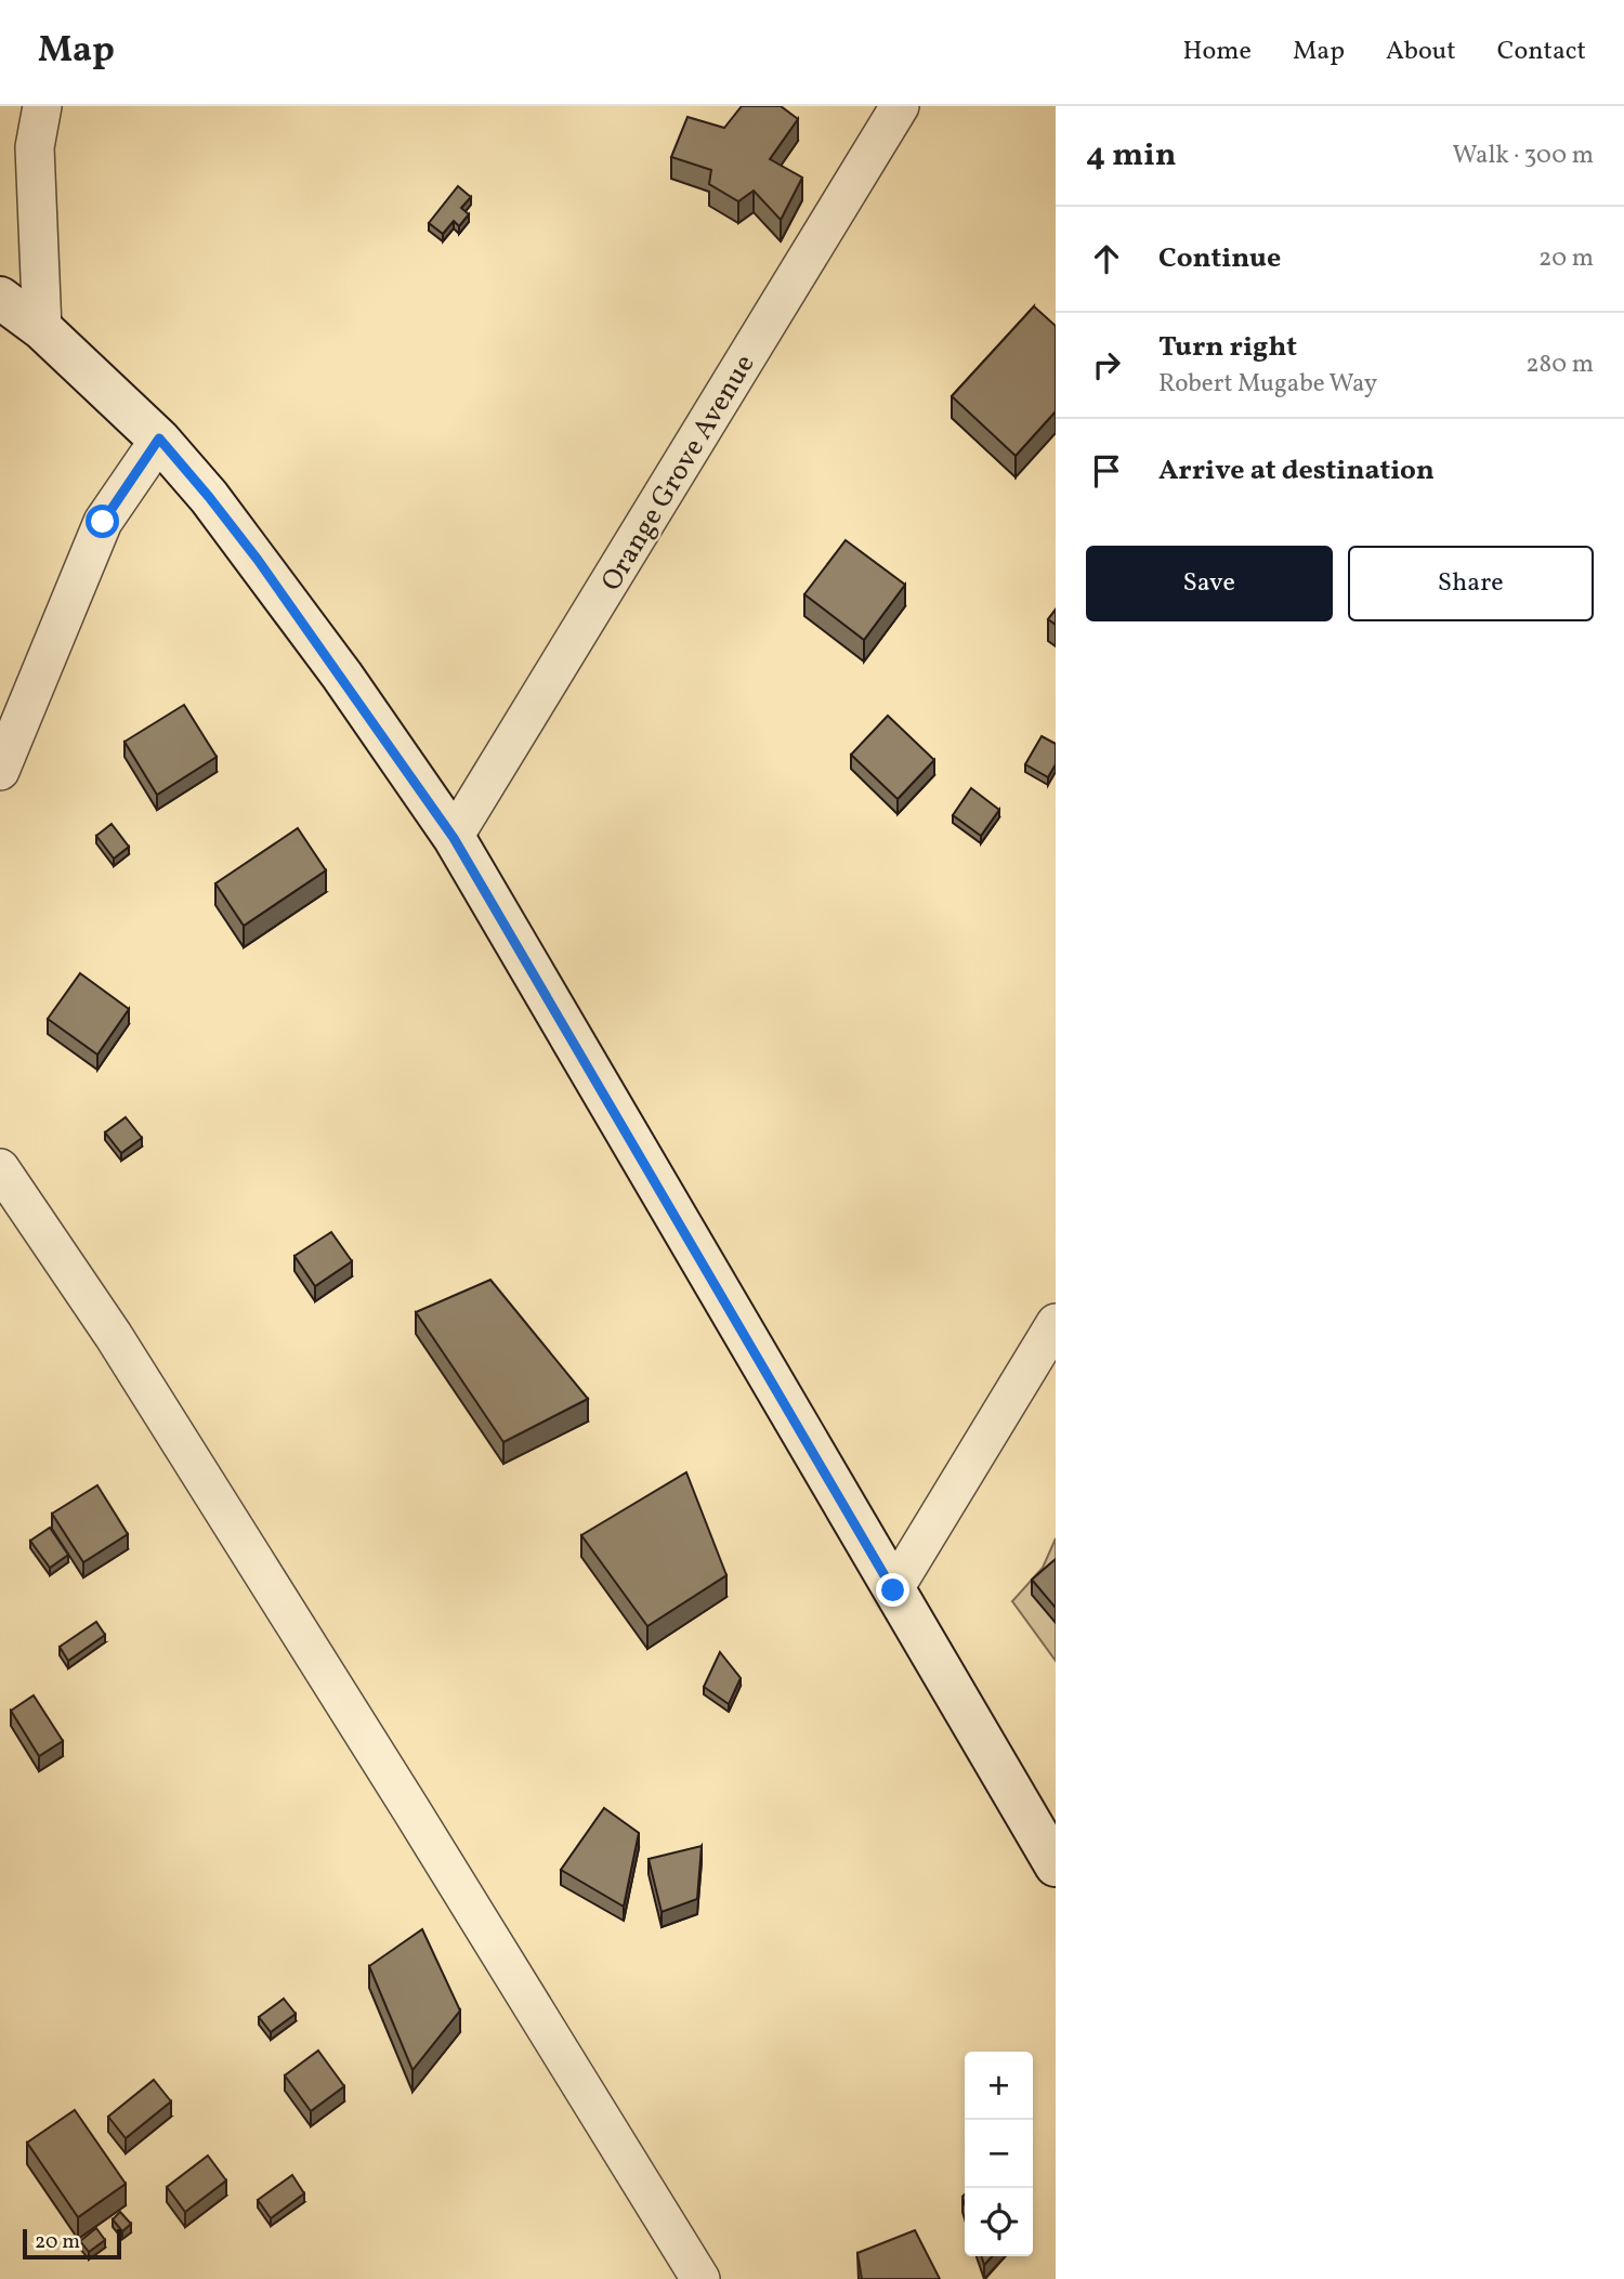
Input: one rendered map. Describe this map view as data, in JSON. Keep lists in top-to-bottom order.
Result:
{
  "streets": {
    "street": ["Orange Grove Avenue"]
  },
  "scale_bar": "20 m",
  "page": {
    "header": "Map",
    "nav": [
      "Home",
      "Map",
      "About",
      "Contact"
    ],
    "heading": ["4 min", "Walk · 300 m"],
    "list": [
      ["Continue", "20 m"],
      ["Turn right", "Robert Mugabe Way", "280 m"],
      "Arrive at destination"
    ],
    "buttons": ["Save", "Share"],
    "map_buttons": ["+", "−"],
    "scale": "20 m"
  }
}
